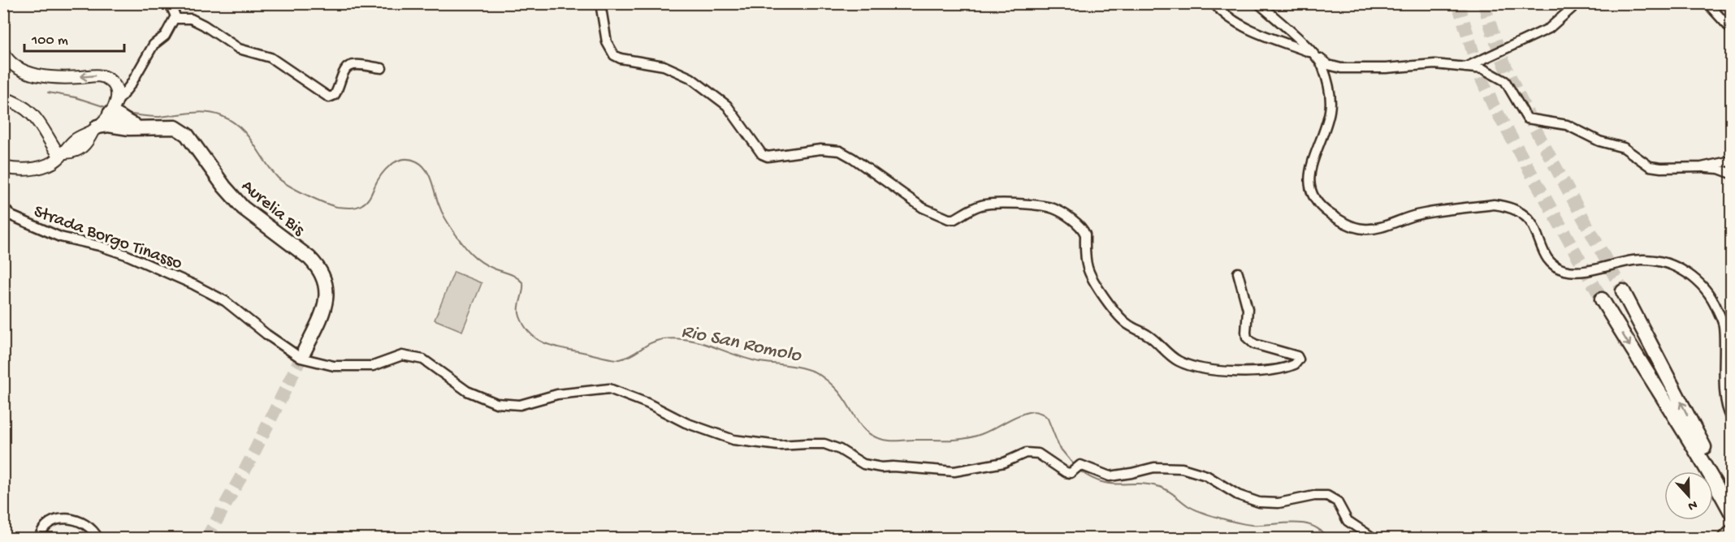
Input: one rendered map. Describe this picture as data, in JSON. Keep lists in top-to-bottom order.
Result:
{
  "streets": {
    "highway": ["Aurelia Bis"],
    "street": ["Strada Borgo Tinasso"]
  },
  "water": ["Rio San Romolo"],
  "scale_bar": "100 m",
  "north": "bottom"
}
